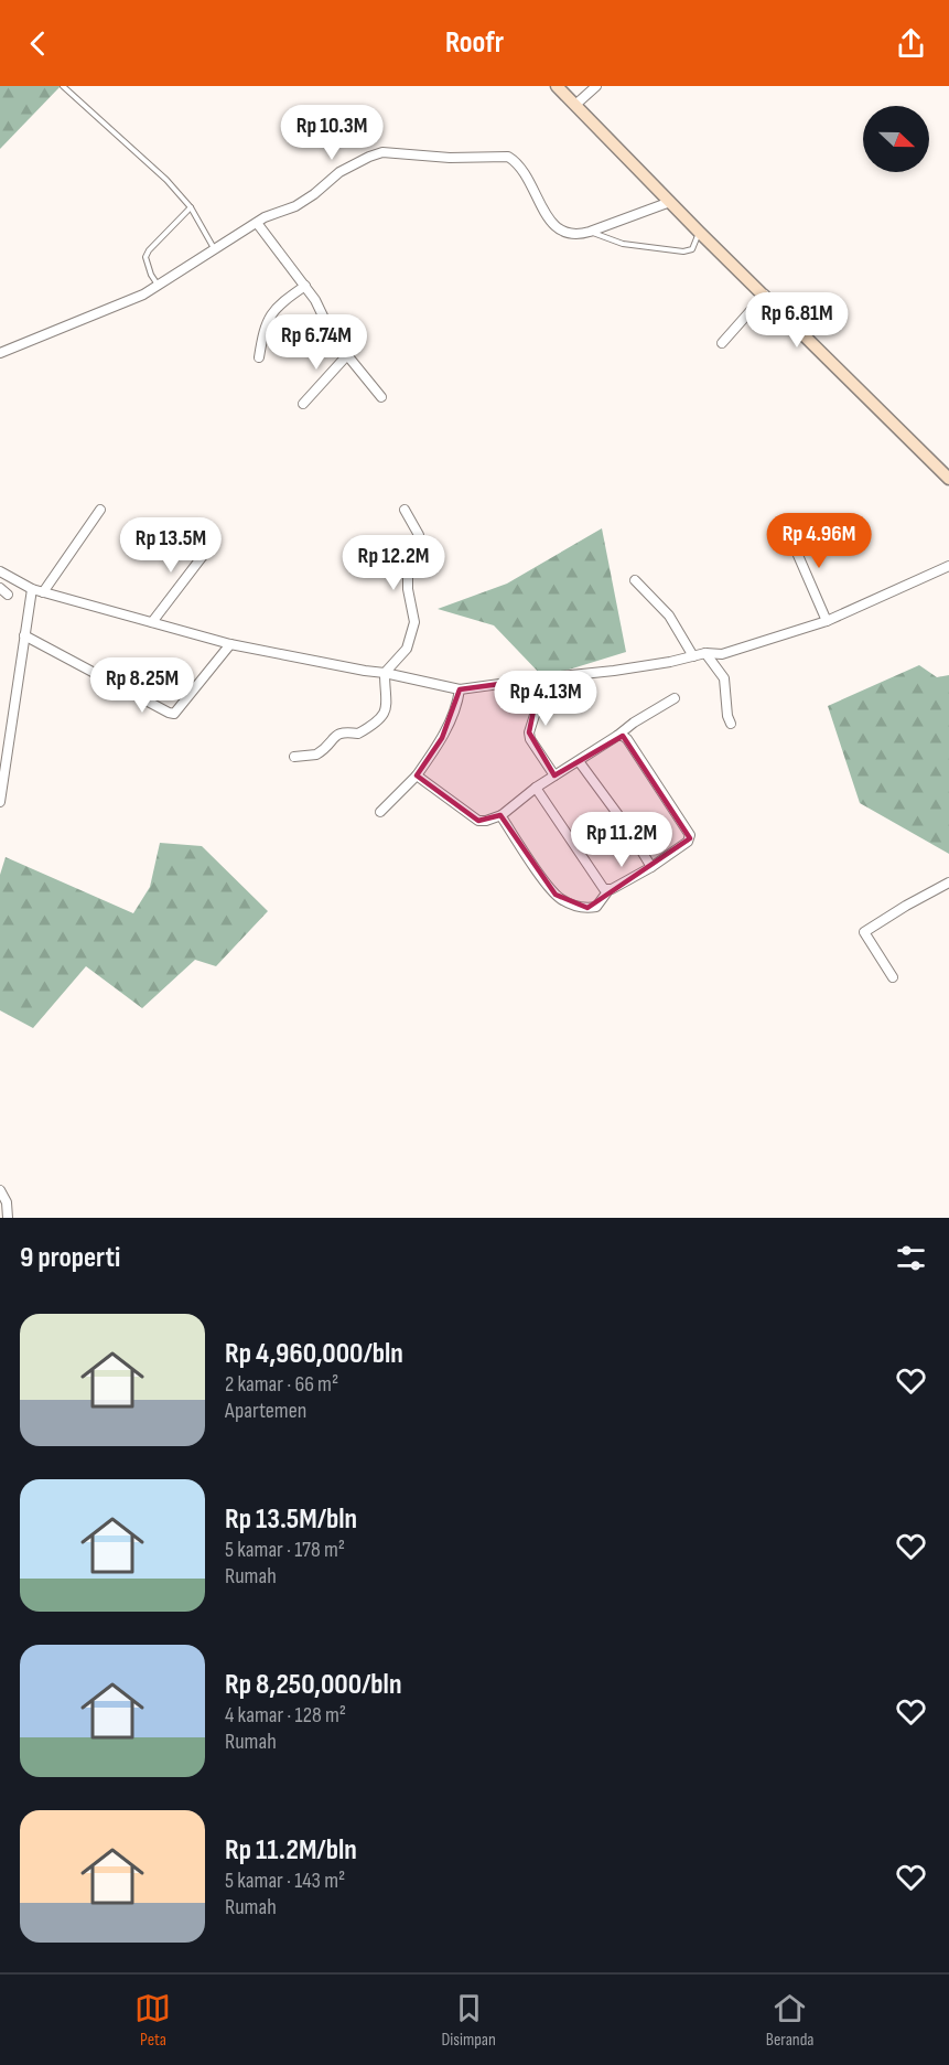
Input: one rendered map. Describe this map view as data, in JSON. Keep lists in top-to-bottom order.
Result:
{
  "north": "right",
  "page": {
    "header": "Roofr",
    "price": [
      "Rp 10.3M",
      "Rp 6.81M",
      "Rp 6.74M",
      "Rp 4.96M",
      "Rp 13.5M",
      "Rp 12.2M",
      "Rp 8.25M",
      "Rp 4.13M",
      "Rp 11.2M"
    ],
    "heading": "9 properti",
    "list": [
      {
        "name": "Rp 4,960,000/bln",
        "note": "2 kamar · 66 m² · Apartemen"
      },
      {
        "name": "Rp 13.5M/bln",
        "note": "5 kamar · 178 m² · Rumah"
      },
      {
        "name": "Rp 8,250,000/bln",
        "note": "4 kamar · 128 m² · Rumah"
      },
      {
        "name": "Rp 11.2M/bln",
        "note": "5 kamar · 143 m² · Rumah"
      }
    ],
    "tabs": ["Peta", "Disimpan", "Beranda"]
  }
}
